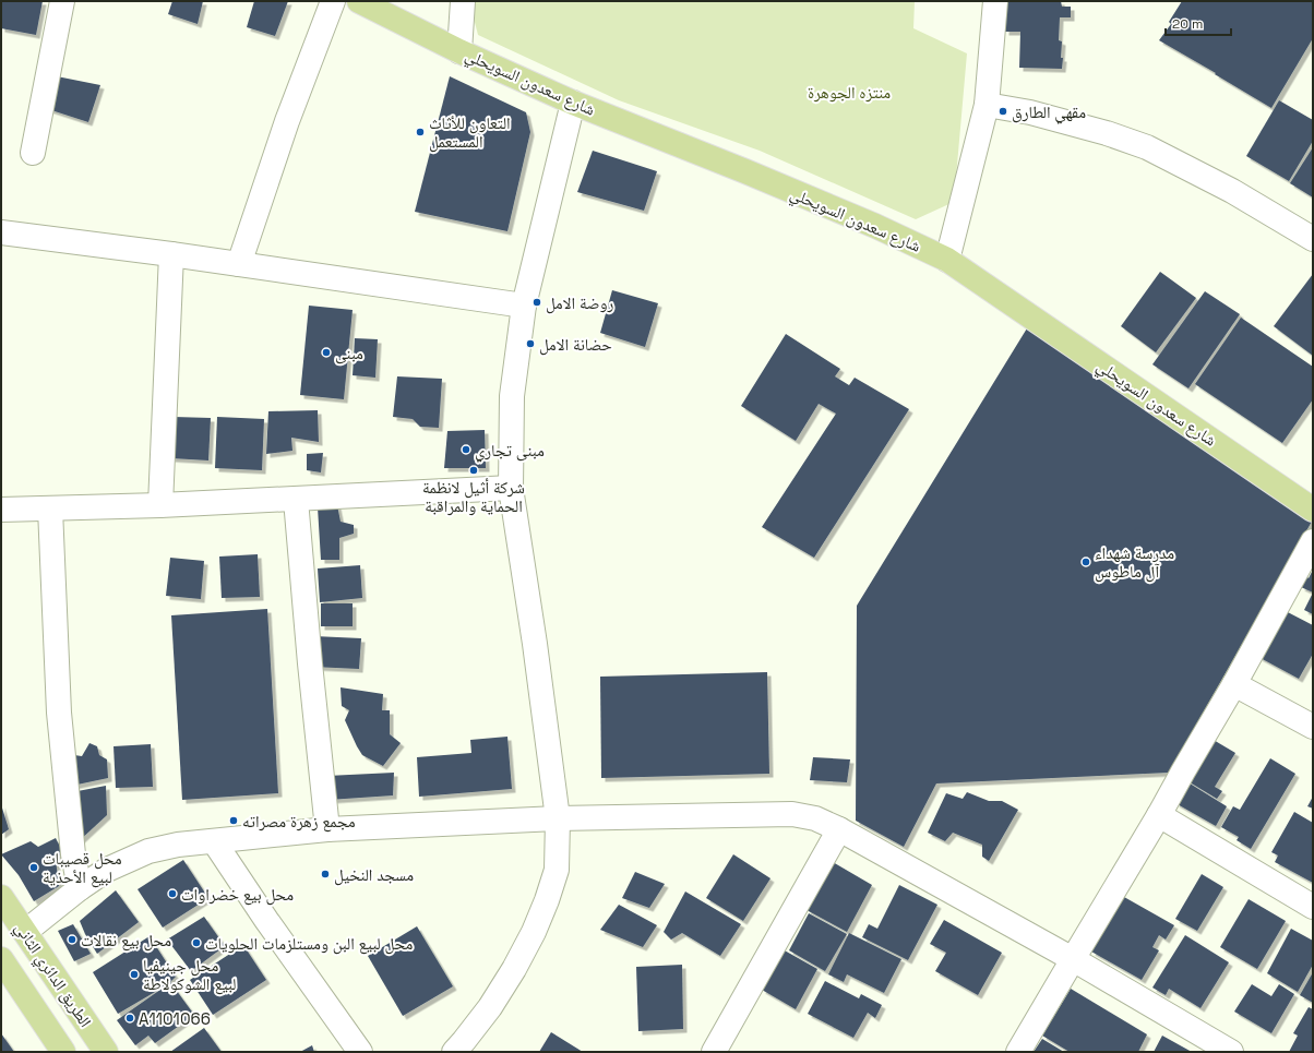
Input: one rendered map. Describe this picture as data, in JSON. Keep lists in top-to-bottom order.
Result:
{
  "streets": {
    "main road": ["شارع سعدون السويحلي", "الطريق الدائري الثاني"]
  },
  "parks": ["منتزه الجوهرة"],
  "places": [
    "مقهي الطارق",
    "التعاون للأثاث المستعمل",
    "روضة الامل",
    "حضانة الامل",
    "مبنى",
    "مبنى تجاري",
    "شركة أثيل لانظمة الحماية والمراقبة",
    "مدرسة شهداء آل ماطوس",
    "مجمع زهرة مصراته",
    "محل قصيبات لبيع الأحذية",
    "مسجد النخيل",
    "محل بيع خضراوات",
    "محل بيع نقالات",
    "محل لبيع البن ومستلزمات الحلويات",
    "محل جينيفيا لبيع الشوكولاطة",
    "A1101066"
  ],
  "scale_bar": "20 m"
}
